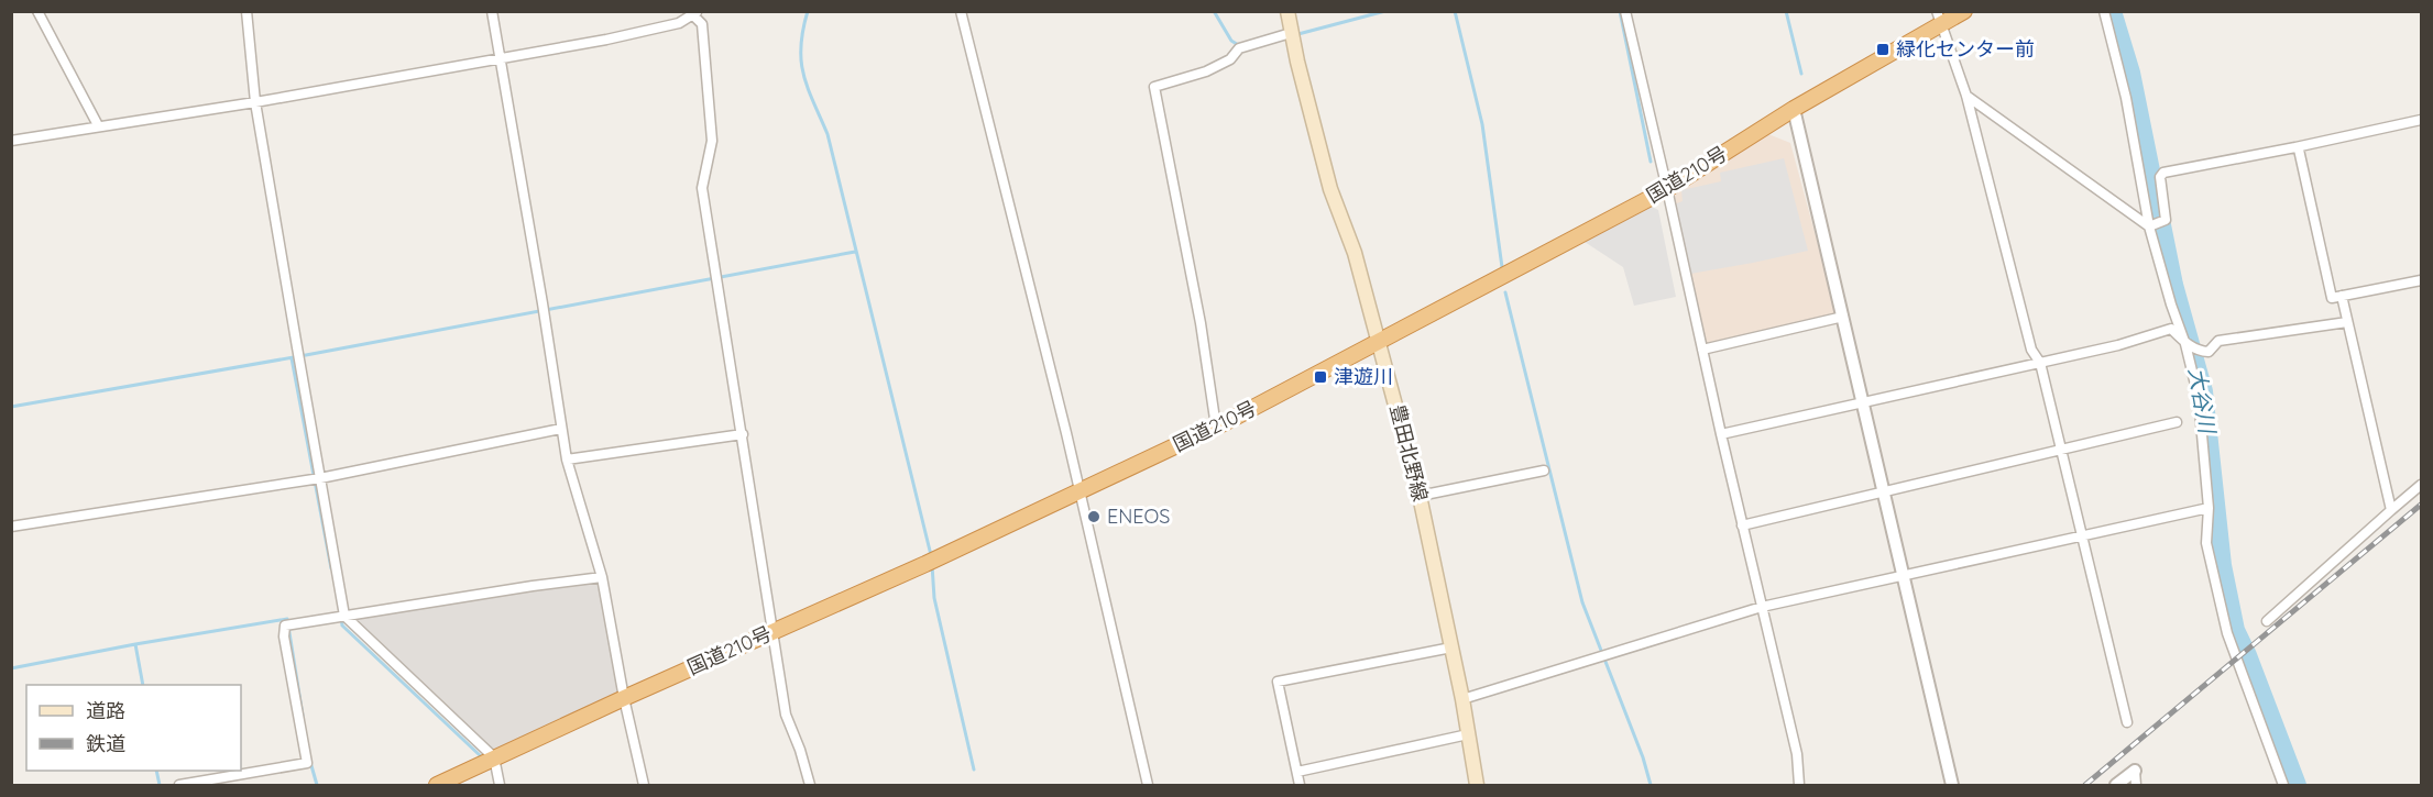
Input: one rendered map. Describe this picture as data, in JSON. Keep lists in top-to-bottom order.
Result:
{
  "streets": {
    "highway": ["国道210号"],
    "main road": ["豊田北野線"]
  },
  "crossings": [
    ["国道210号", "豊田北野線"]
  ],
  "water": ["大谷川"],
  "places": {
    "transit": ["緑化センター前", "津遊川"],
    "other": ["ENEOS"]
  },
  "legend": ["道路", "鉄道"]
}
